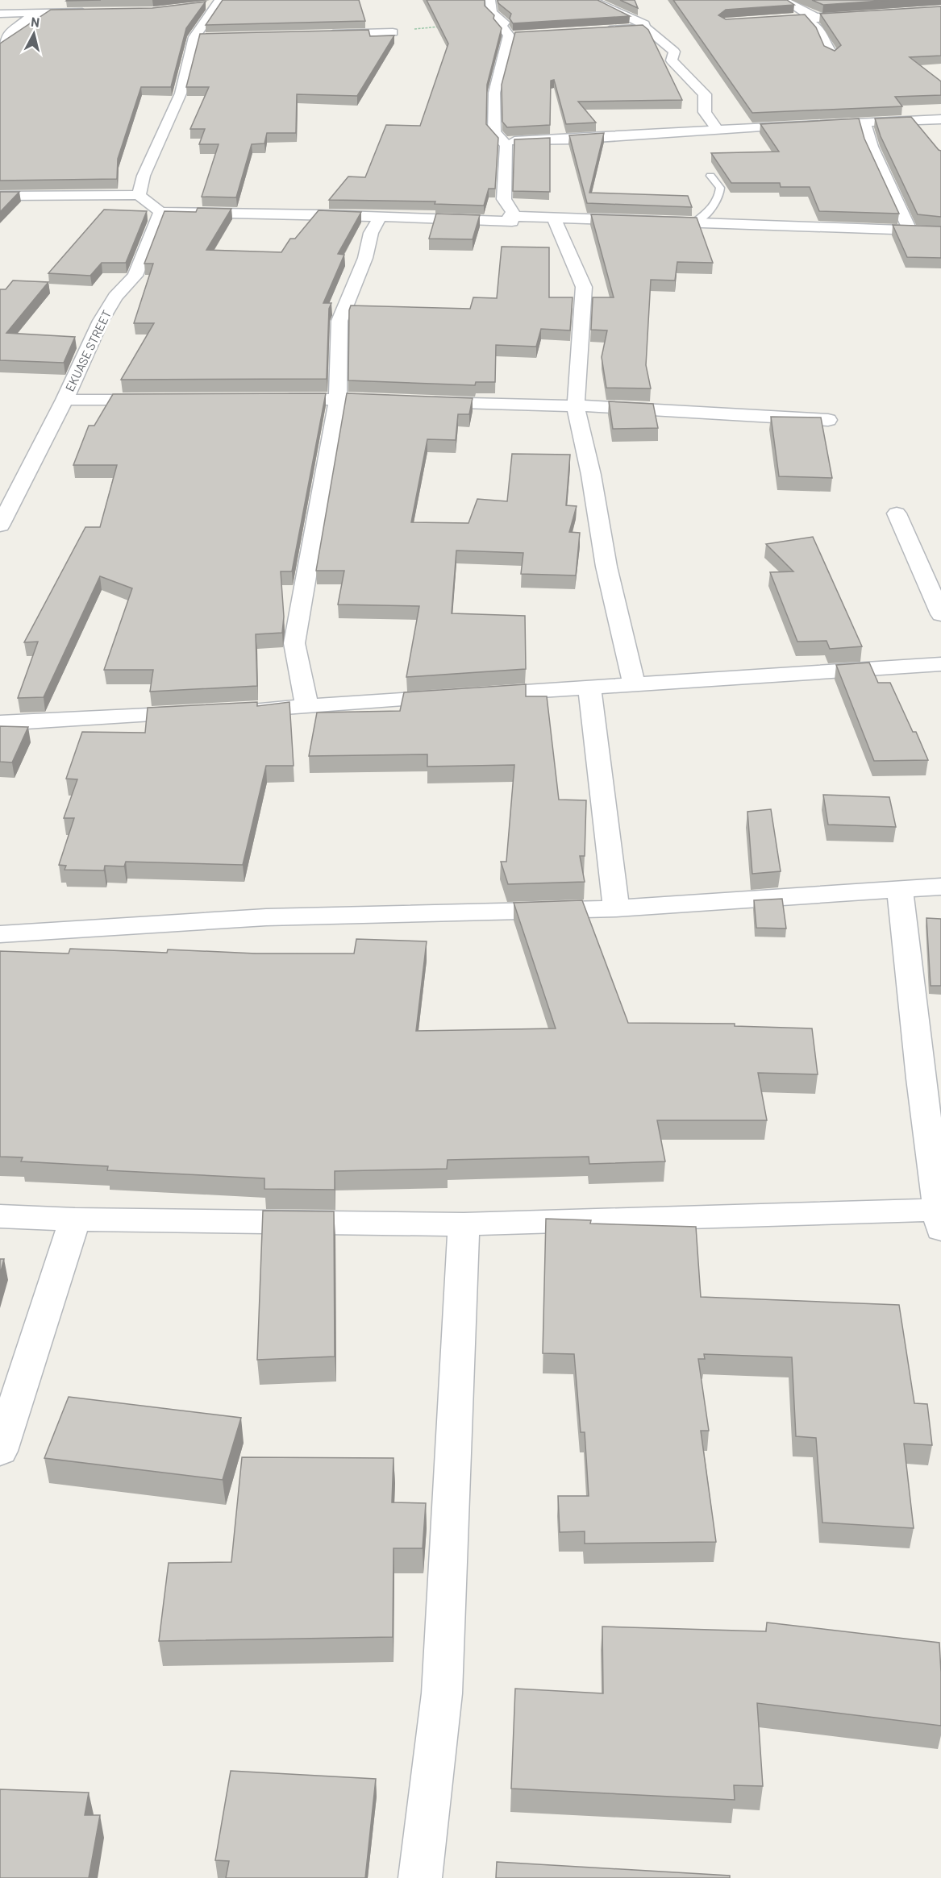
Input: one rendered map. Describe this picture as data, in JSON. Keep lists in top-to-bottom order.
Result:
{
  "streets": {
    "street": ["EKUASE STREET"]
  },
  "north": "top"
}
